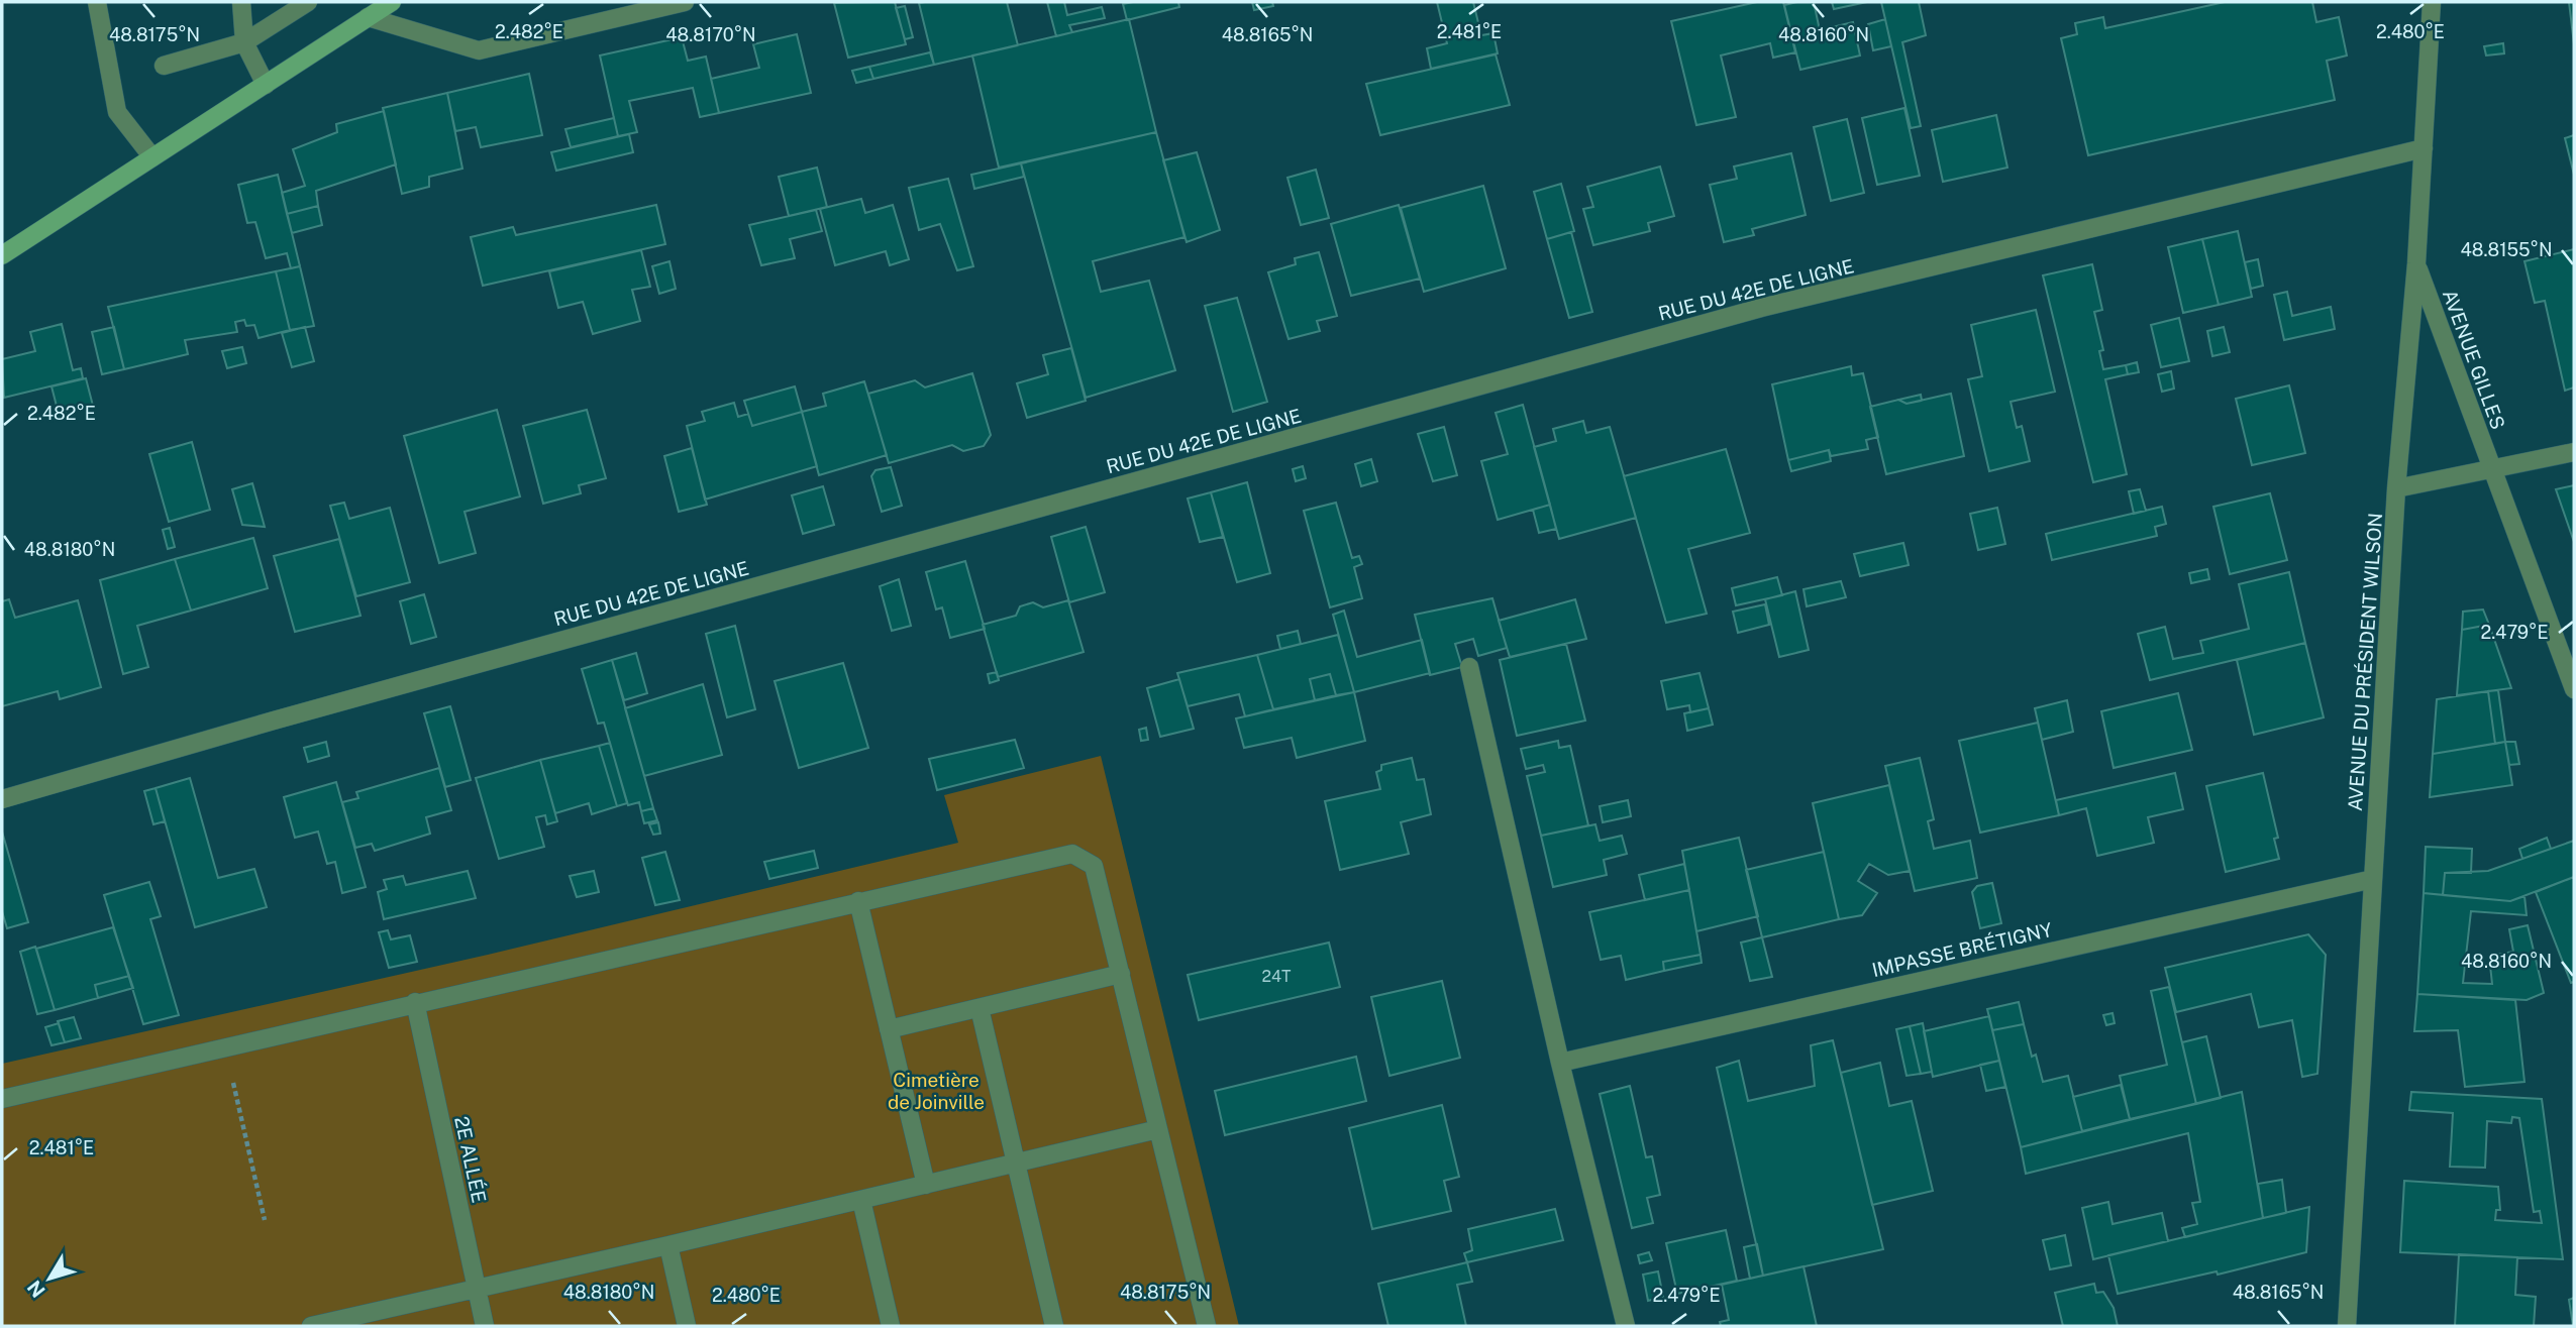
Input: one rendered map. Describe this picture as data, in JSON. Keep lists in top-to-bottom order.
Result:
{
  "streets": {
    "street": [
      "RUE DU 42E DE LIGNE",
      "AVENUE GILLES",
      "AVENUE DU PRÉSIDENT WILSON",
      "IMPASSE BRÉTIGNY",
      "2E ALLÉE"
    ]
  },
  "crossings": [
    ["RUE DU 42E DE LIGNE", "AVENUE DU PRÉSIDENT WILSON"],
    ["AVENUE GILLES", "AVENUE DU PRÉSIDENT WILSON"],
    ["AVENUE DU PRÉSIDENT WILSON", "IMPASSE BRÉTIGNY"]
  ],
  "parks": ["Cimetière de Joinville"],
  "house_numbers": ["24T"],
  "north": "bottom left",
  "coordinates": [
    "2.482°E",
    "2.481°E",
    "2.480°E",
    "48.8175°N",
    "48.8170°N",
    "48.8165°N",
    "48.8160°N",
    "48.8155°N",
    "48.8180°N",
    "2.479°E"
  ]
}
